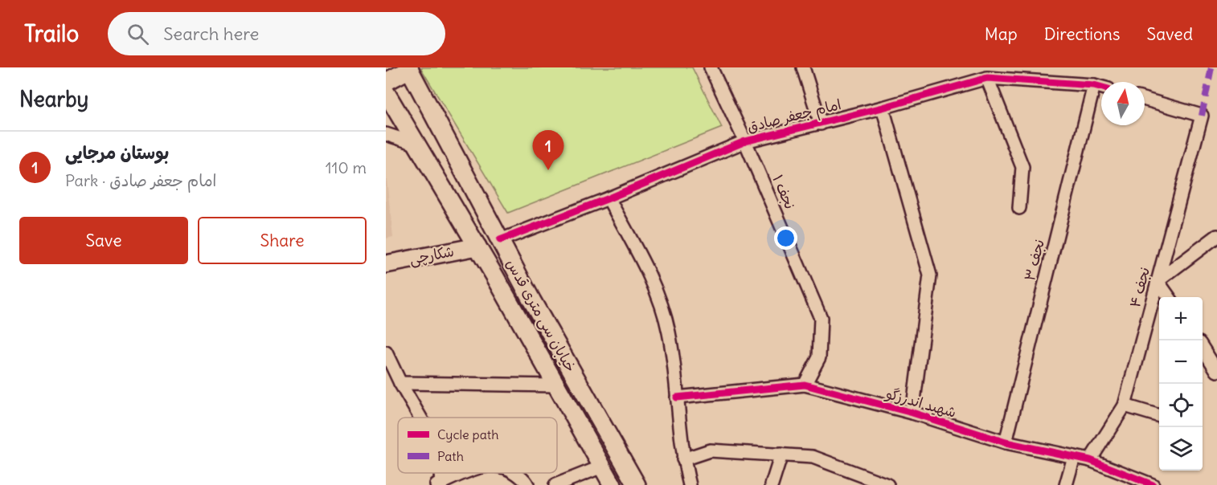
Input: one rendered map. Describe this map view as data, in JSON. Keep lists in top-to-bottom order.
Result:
{
  "streets": {
    "main road": ["شکارچی", "خیابان سی متری قدس"],
    "street": [
      "امام جعفر صادق",
      "نجف ۱",
      "نجف ۳",
      "نجف ۴",
      "شهید اندرزگو"
    ]
  },
  "crossings": [
    ["امام جعفر صادق", "نجف ۱"],
    ["امام جعفر صادق", "نجف ۳"],
    ["امام جعفر صادق", "خیابان سی متری قدس"],
    ["نجف ۱", "شهید اندرزگو"],
    ["شکارچی", "خیابان سی متری قدس"],
    ["نجف ۳", "شهید اندرزگو"],
    ["نجف ۴", "شهید اندرزگو"]
  ],
  "legend": ["Cycle path", "Path"],
  "north": "top",
  "page": {
    "header": "Trailo",
    "search": "Search here",
    "nav": ["Map", "Directions", "Saved"],
    "heading": "Nearby",
    "list": [
      {
        "mark": "1",
        "name": "بوستان مرجایی",
        "note": "Park · امام جعفر صادق",
        "value": "110 m"
      }
    ],
    "pins": "1",
    "buttons": ["Save", "Share"],
    "map_buttons": ["+", "−"]
  }
}
